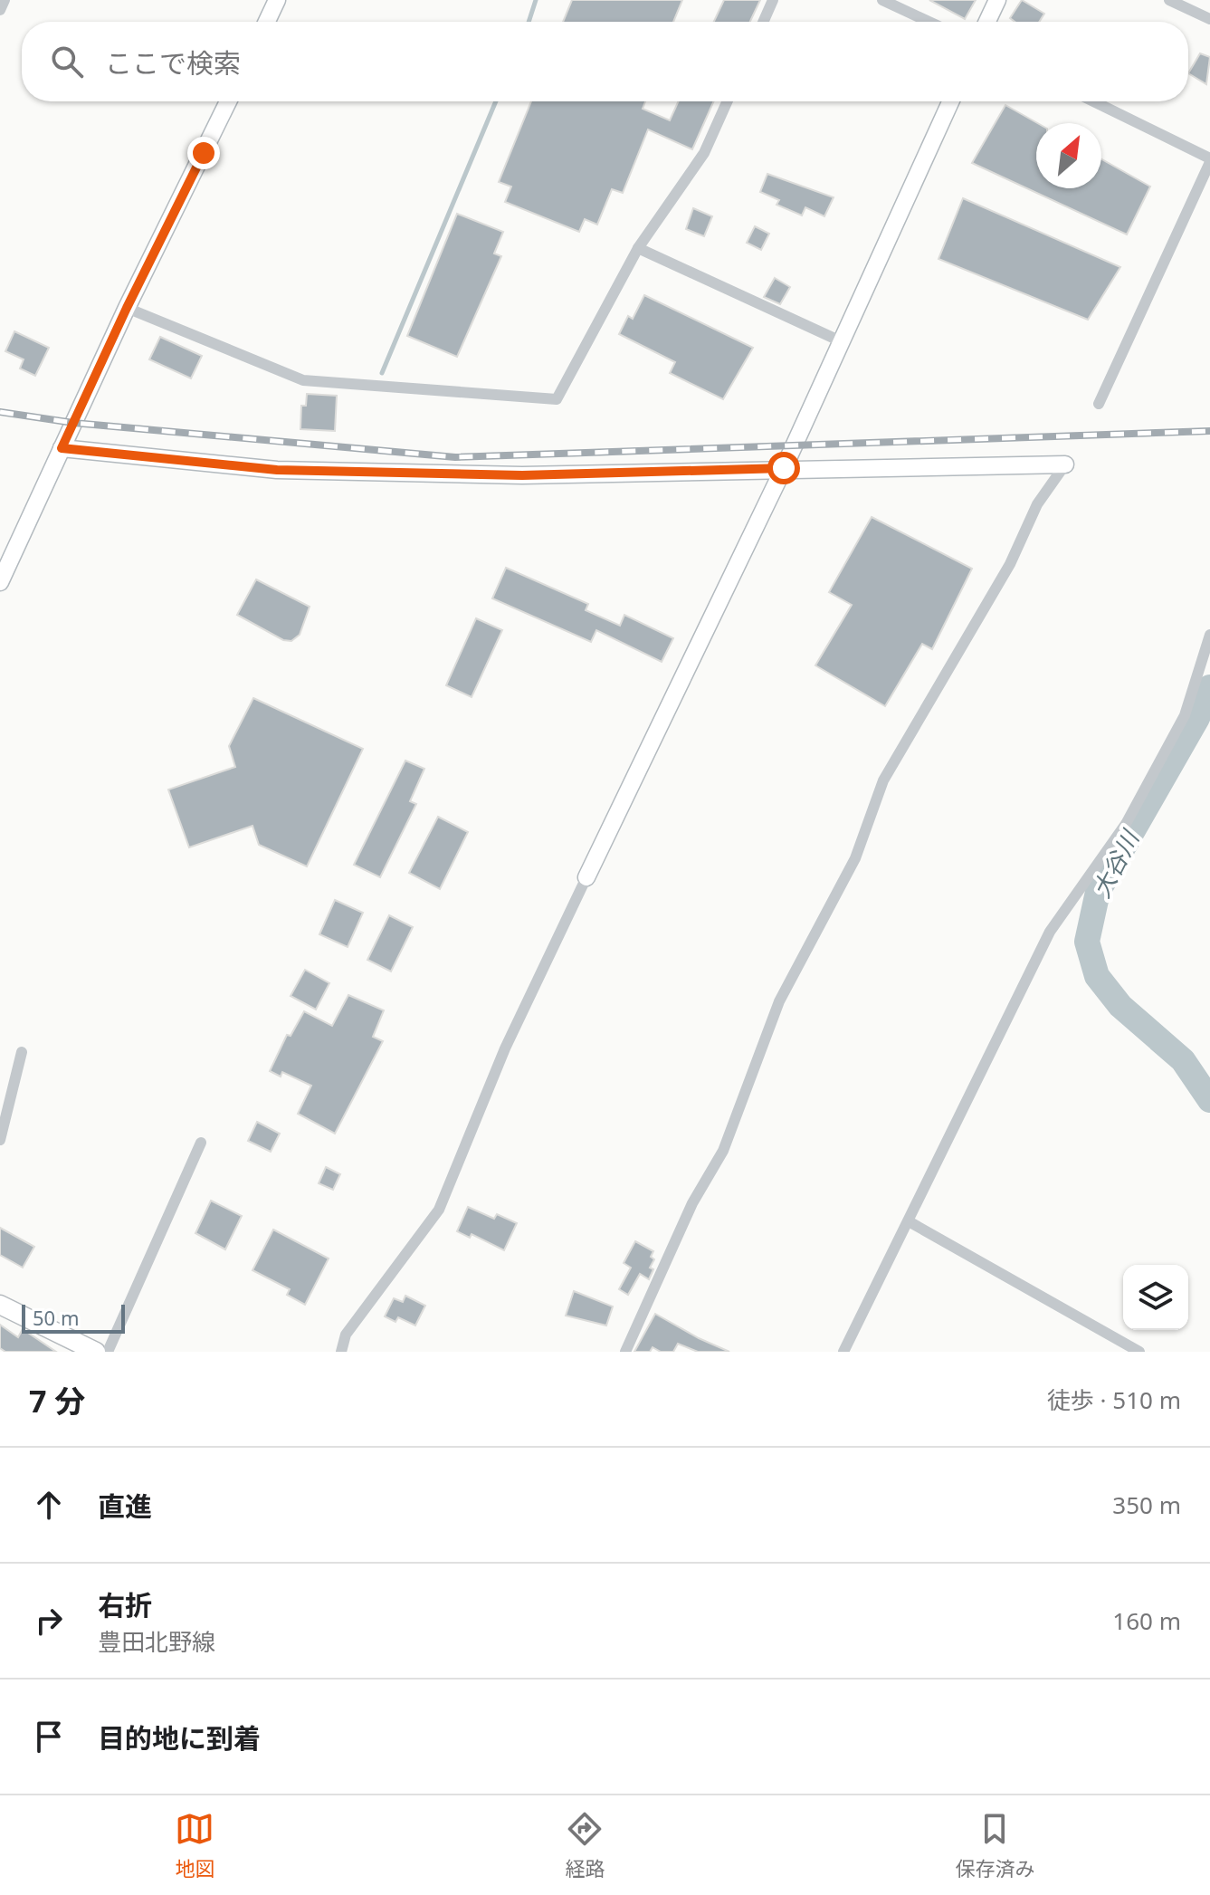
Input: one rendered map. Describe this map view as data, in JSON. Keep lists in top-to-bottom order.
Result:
{
  "water": ["大谷川"],
  "scale_bar": "50 m",
  "north": "top right",
  "page": {
    "search": "ここで検索",
    "scale": "50 m",
    "heading": ["7 分", "徒歩 · 510 m"],
    "list": [
      ["直進", "350 m"],
      ["右折", "豊田北野線", "160 m"],
      "目的地に到着"
    ],
    "nav": ["地図", "経路", "保存済み"]
  }
}
